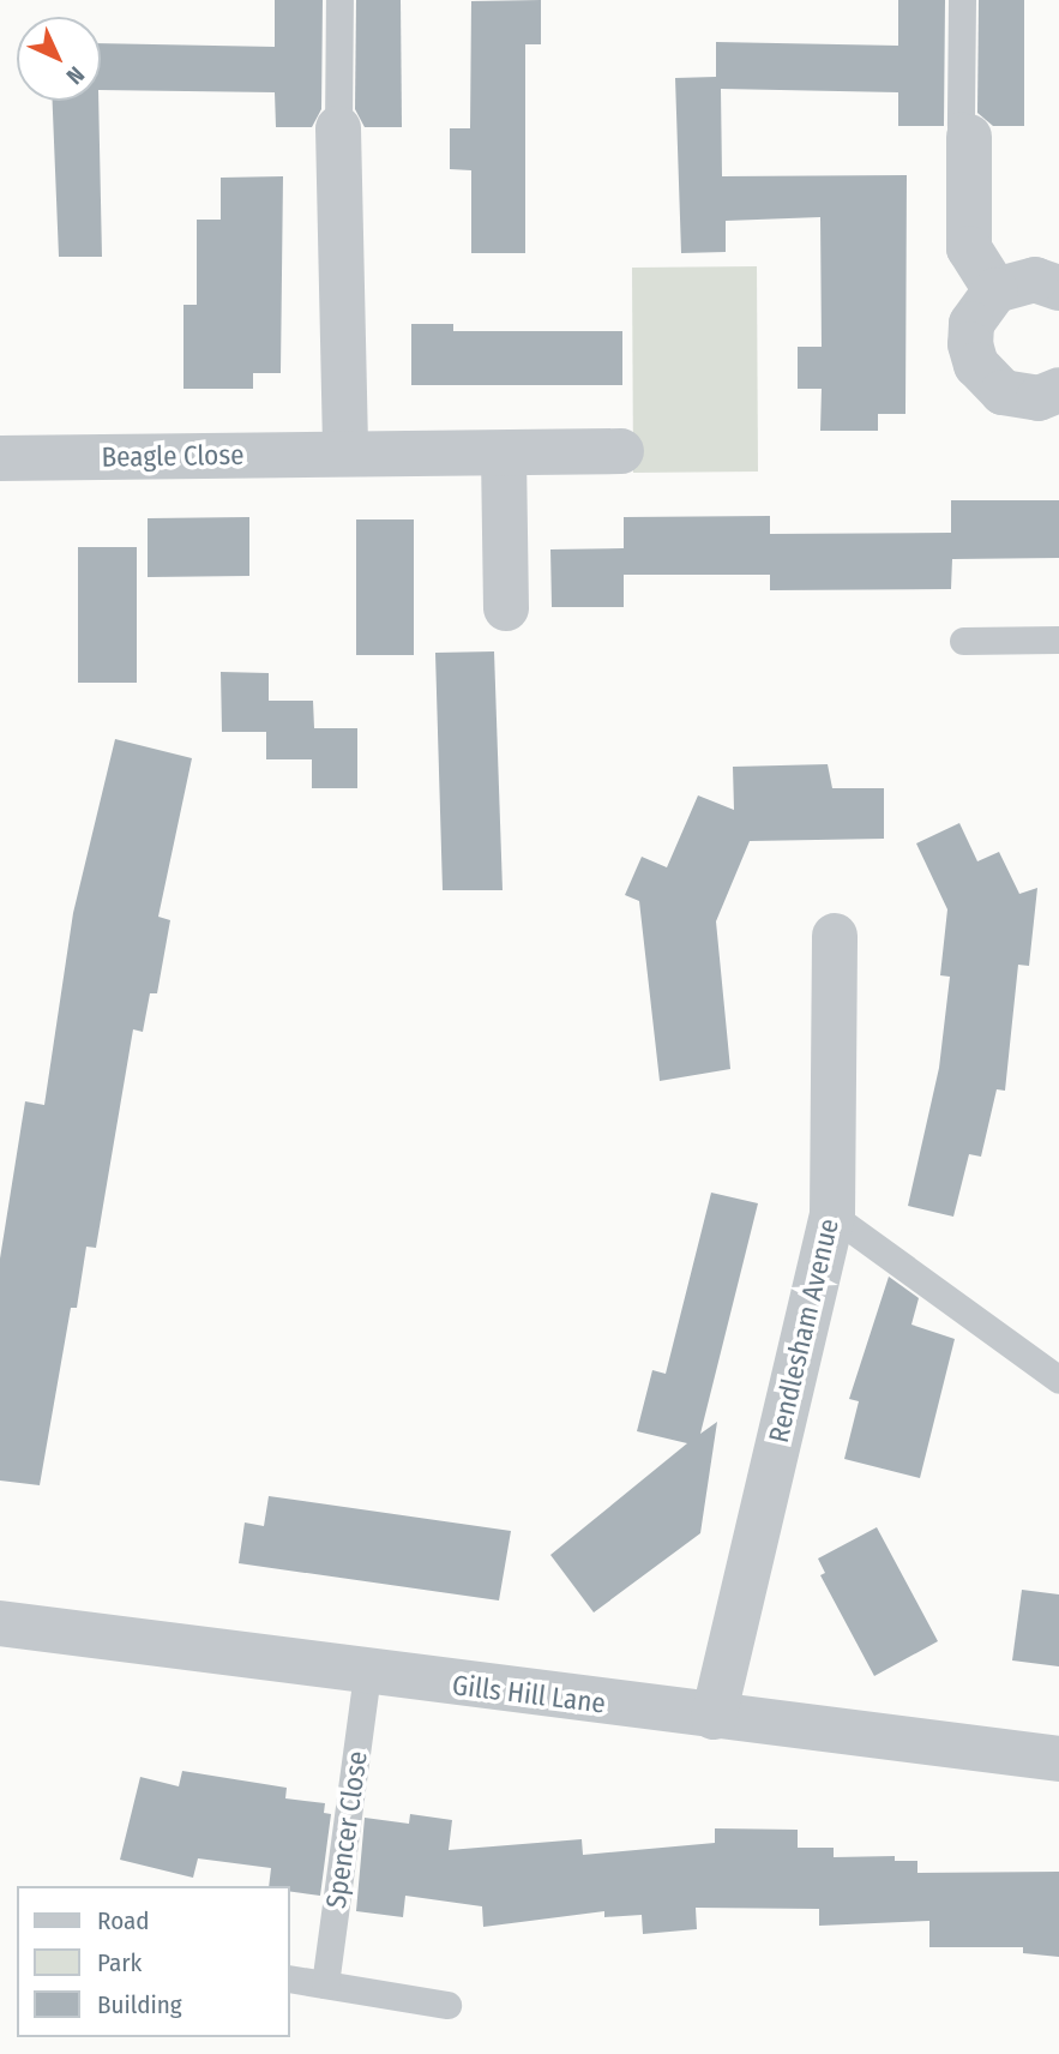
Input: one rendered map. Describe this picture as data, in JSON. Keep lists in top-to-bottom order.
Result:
{
  "streets": {
    "street": ["Beagle Close", "Rendlesham Avenue", "Gills Hill Lane"],
    "lane": ["Spencer Close"]
  },
  "crossings": [
    ["Rendlesham Avenue", "Gills Hill Lane"],
    ["Gills Hill Lane", "Spencer Close"]
  ],
  "legend": ["Road", "Park", "Building"],
  "north": "bottom right"
}
